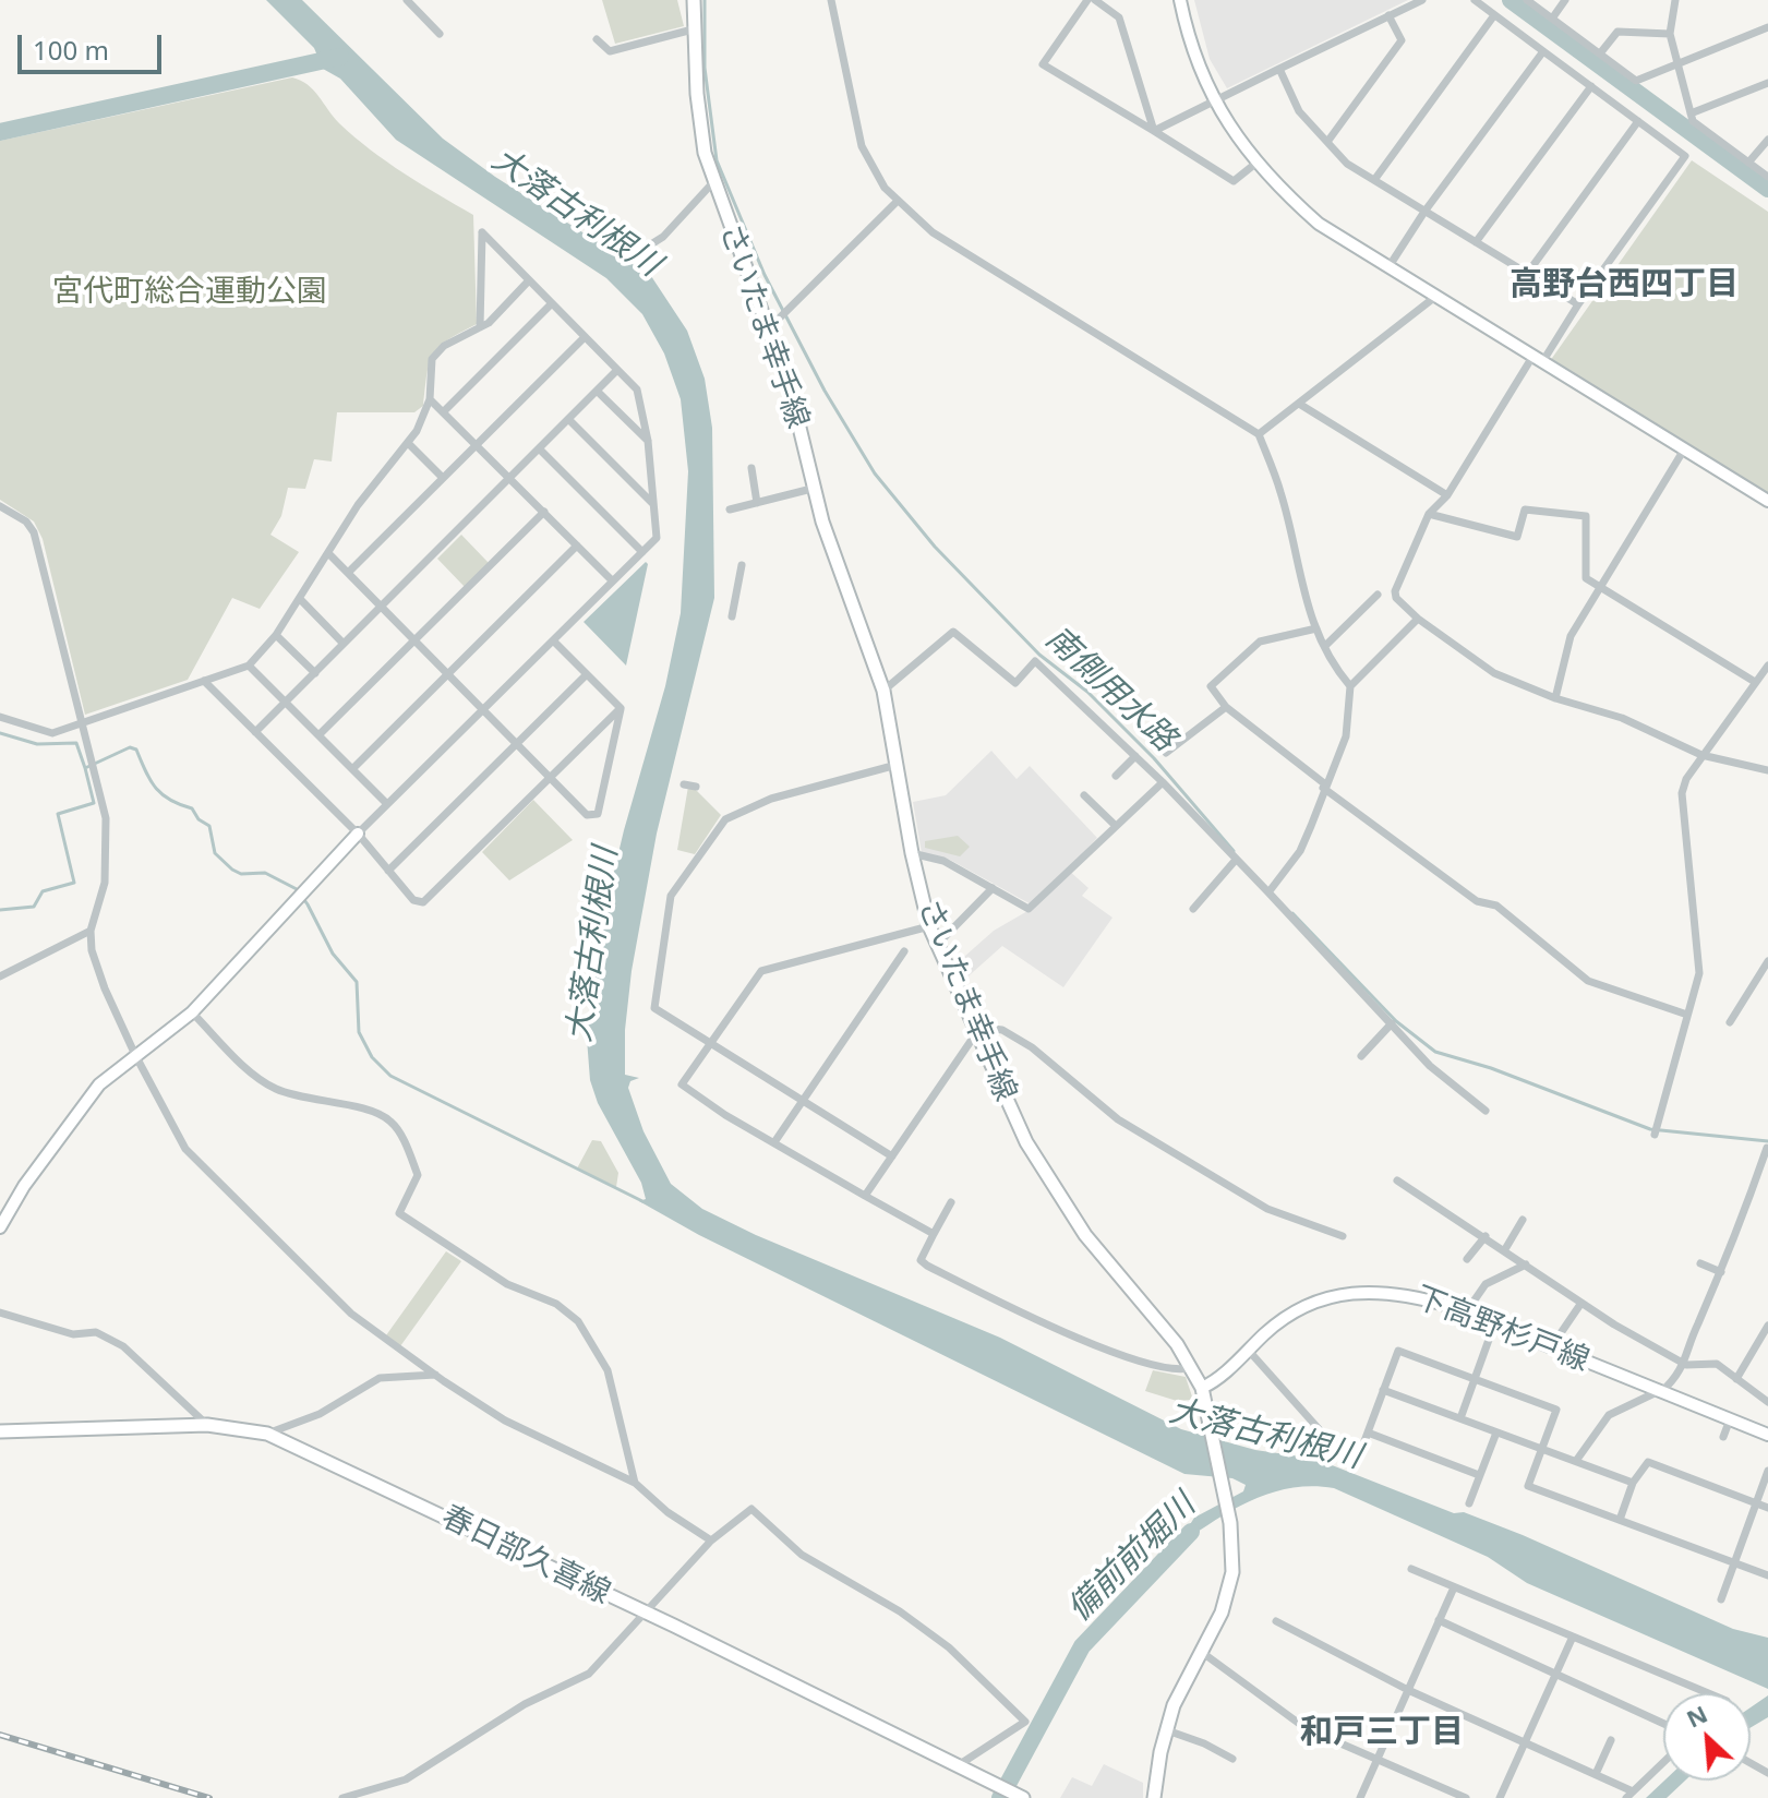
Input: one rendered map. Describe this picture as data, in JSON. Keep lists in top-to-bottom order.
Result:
{
  "streets": {
    "main road": ["さいたま幸手線", "春日部久喜線"],
    "street": ["下高野杉戸線"]
  },
  "crossings": [
    ["さいたま幸手線", "下高野杉戸線"]
  ],
  "districts": ["高野台西四丁目", "和戸三丁目"],
  "water": ["大落古利根川", "南側用水路", "備前前堀川"],
  "parks": ["宮代町総合運動公園"],
  "scale_bar": "100 m",
  "north": "top left"
}
